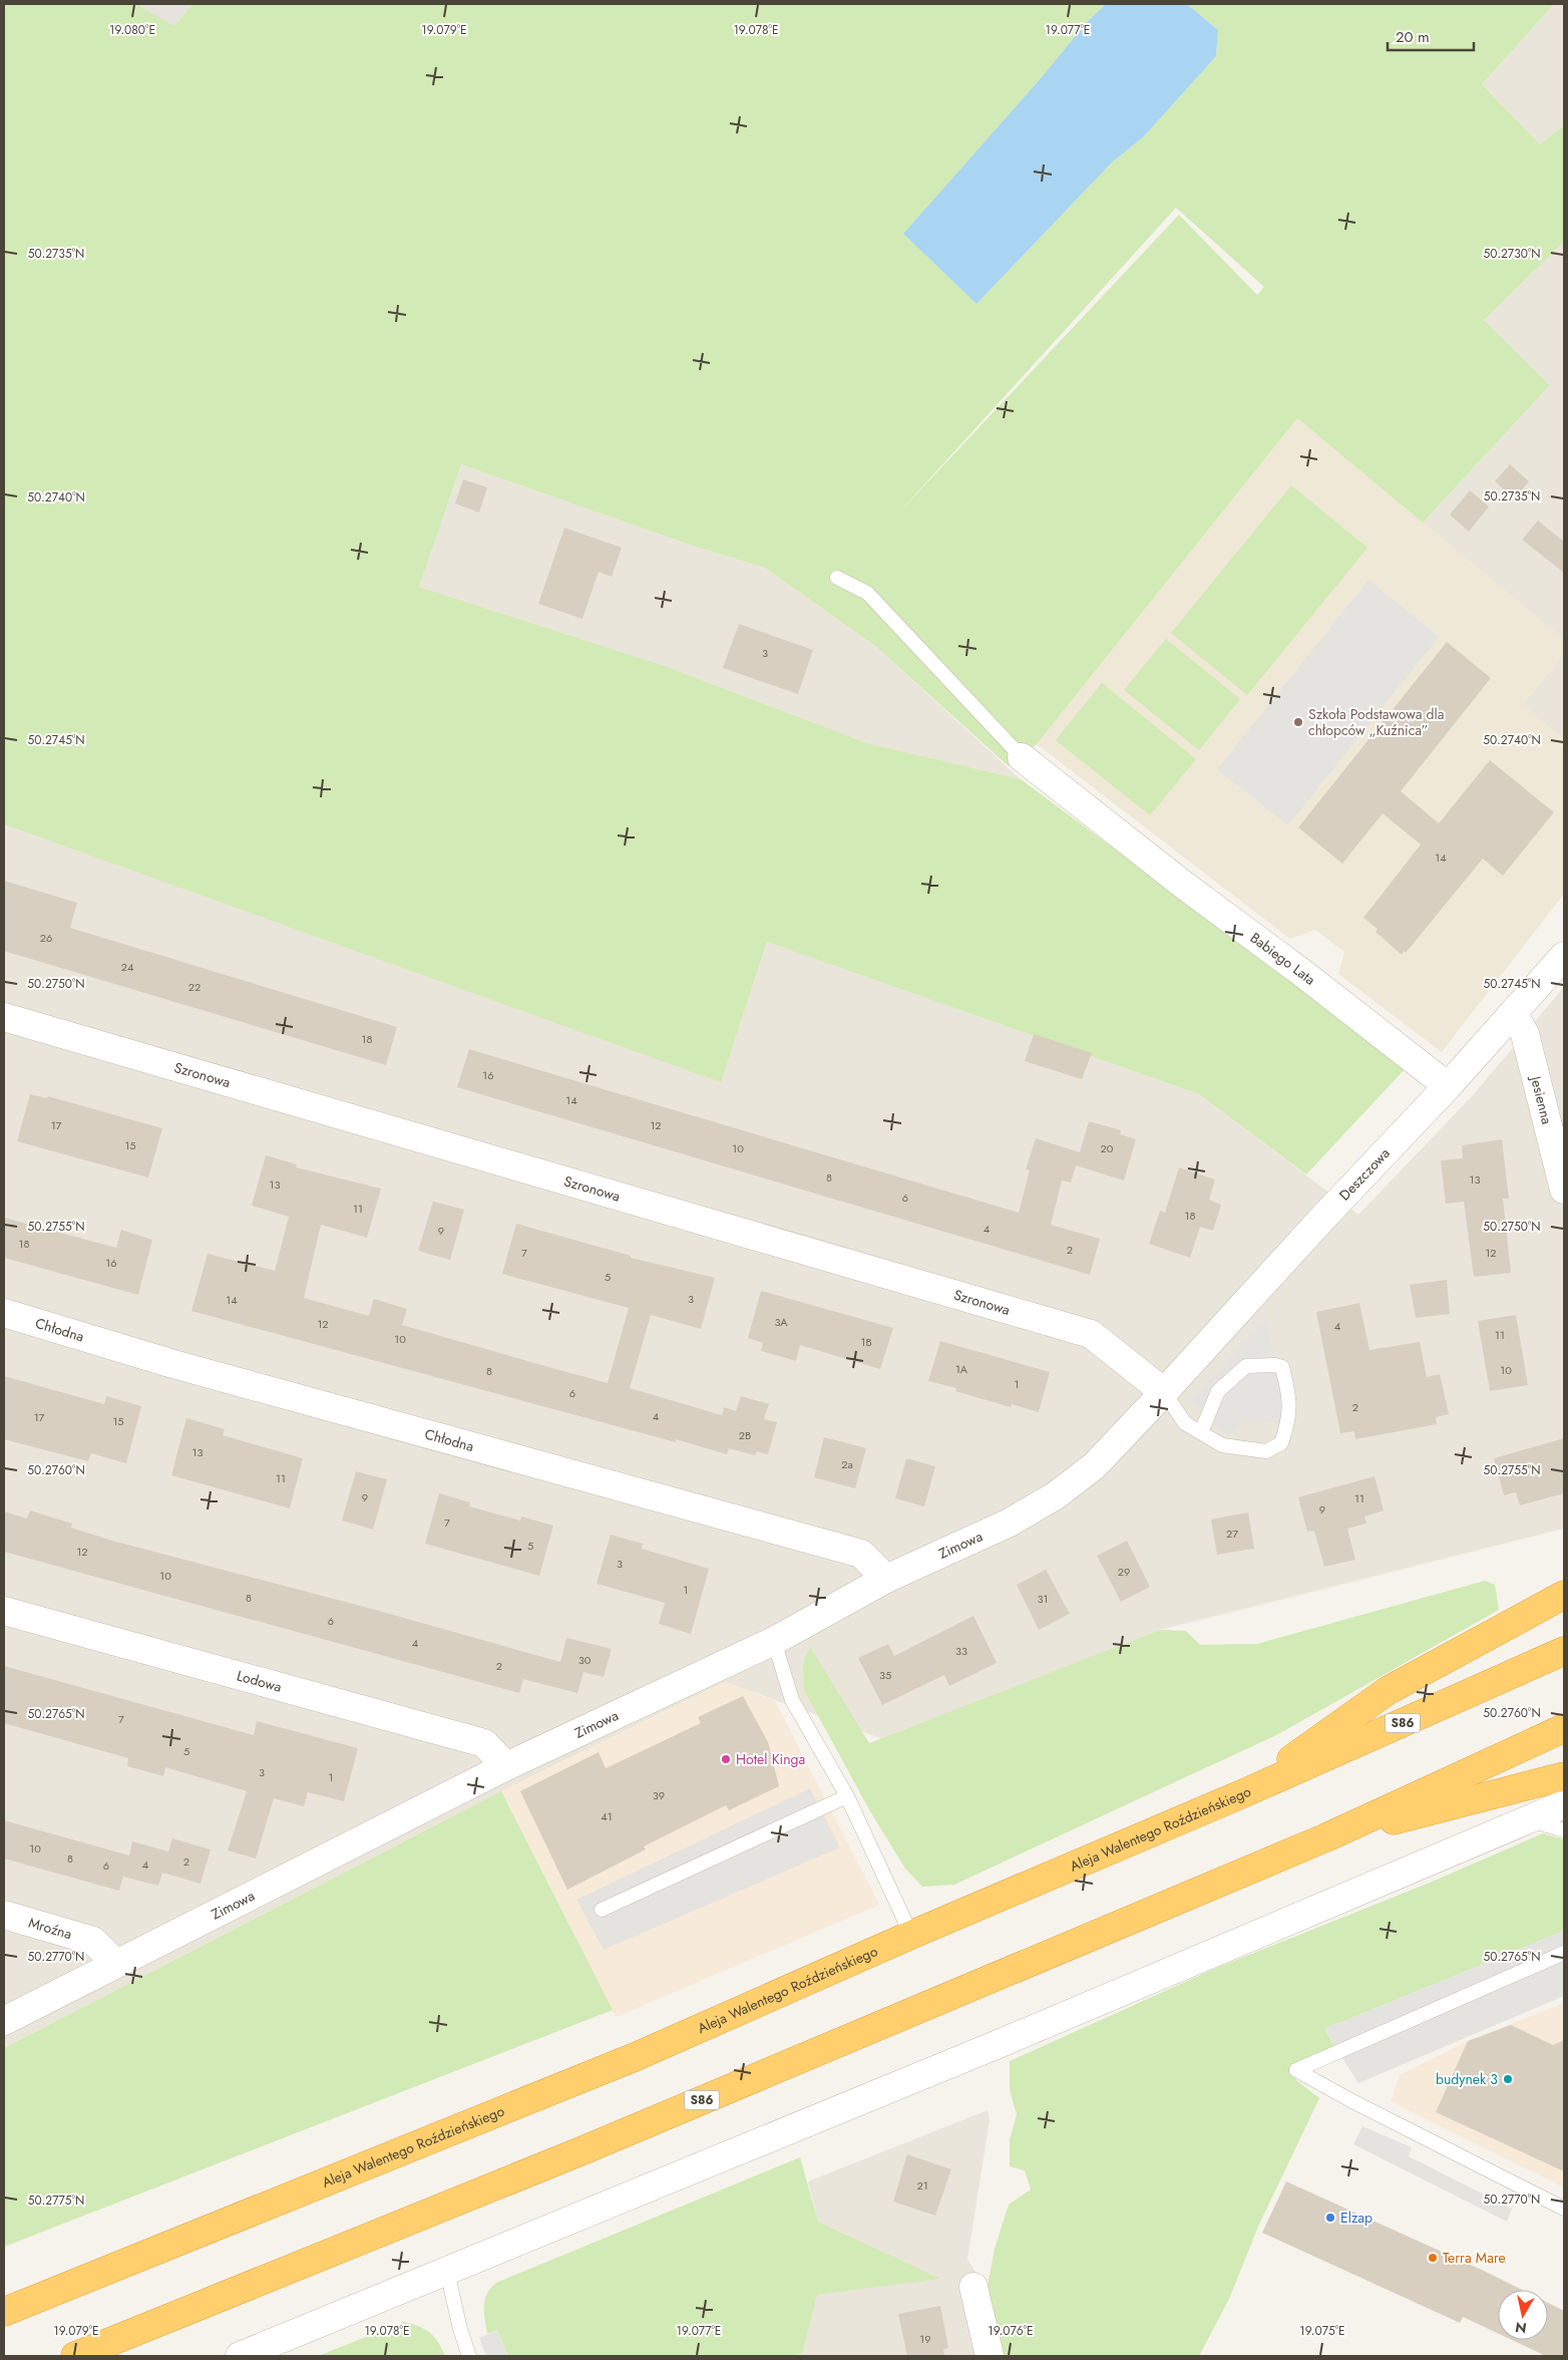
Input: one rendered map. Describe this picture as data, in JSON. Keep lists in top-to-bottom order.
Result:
{
  "streets": {
    "highway": ["S86", "Aleja Walentego Roździeńskiego"],
    "street": [
      "Babiego Lata",
      "Szronowa",
      "Jesienna",
      "Deszczowa",
      "Chłodna",
      "Zimowa",
      "Lodowa",
      "Mroźna"
    ]
  },
  "crossings": [
    ["Babiego Lata", "Deszczowa"],
    ["Szronowa", "Deszczowa"],
    ["Szronowa", "Zimowa"],
    ["Jesienna", "Deszczowa"],
    ["Deszczowa", "Zimowa"],
    ["Chłodna", "Zimowa"],
    ["Zimowa", "Lodowa"],
    ["Zimowa", "Mroźna"]
  ],
  "places": [
    "Szkoła Podstawowa dla chłopców „Kuźnica”",
    "Hotel Kinga",
    "budynek 3",
    "Elzap",
    "Terra Mare"
  ],
  "house_numbers": [
    "3",
    "14",
    "26",
    "24",
    "22",
    "18",
    "16",
    "14",
    "17",
    "12",
    "15",
    "10",
    "20",
    "8",
    "13",
    "13",
    "6",
    "11",
    "18",
    "4",
    "9",
    "18",
    "2",
    "7",
    "12",
    "16",
    "5",
    "3",
    "14",
    "3A",
    "12",
    "4",
    "11",
    "10",
    "1B",
    "1A",
    "10",
    "8",
    "1",
    "6",
    "2",
    "4",
    "17",
    "15",
    "2B",
    "13",
    "2a",
    "11",
    "9",
    "11",
    "9",
    "7",
    "27",
    "5",
    "12",
    "3",
    "29",
    "10",
    "1",
    "8",
    "31",
    "6",
    "4",
    "33",
    "30",
    "2",
    "35",
    "7",
    "5",
    "3",
    "1",
    "39",
    "41",
    "10",
    "8",
    "2",
    "4",
    "6",
    "21",
    "19"
  ],
  "scale_bar": "20 m",
  "north": "bottom",
  "coordinates": [
    "19.080°E",
    "19.079°E",
    "19.078°E",
    "19.077°E",
    "50.2730°N",
    "50.2735°N",
    "50.2740°N",
    "50.2745°N",
    "50.2750°N",
    "50.2755°N",
    "50.2760°N",
    "50.2765°N",
    "50.2770°N",
    "50.2775°N",
    "19.076°E",
    "19.075°E"
  ]
}
